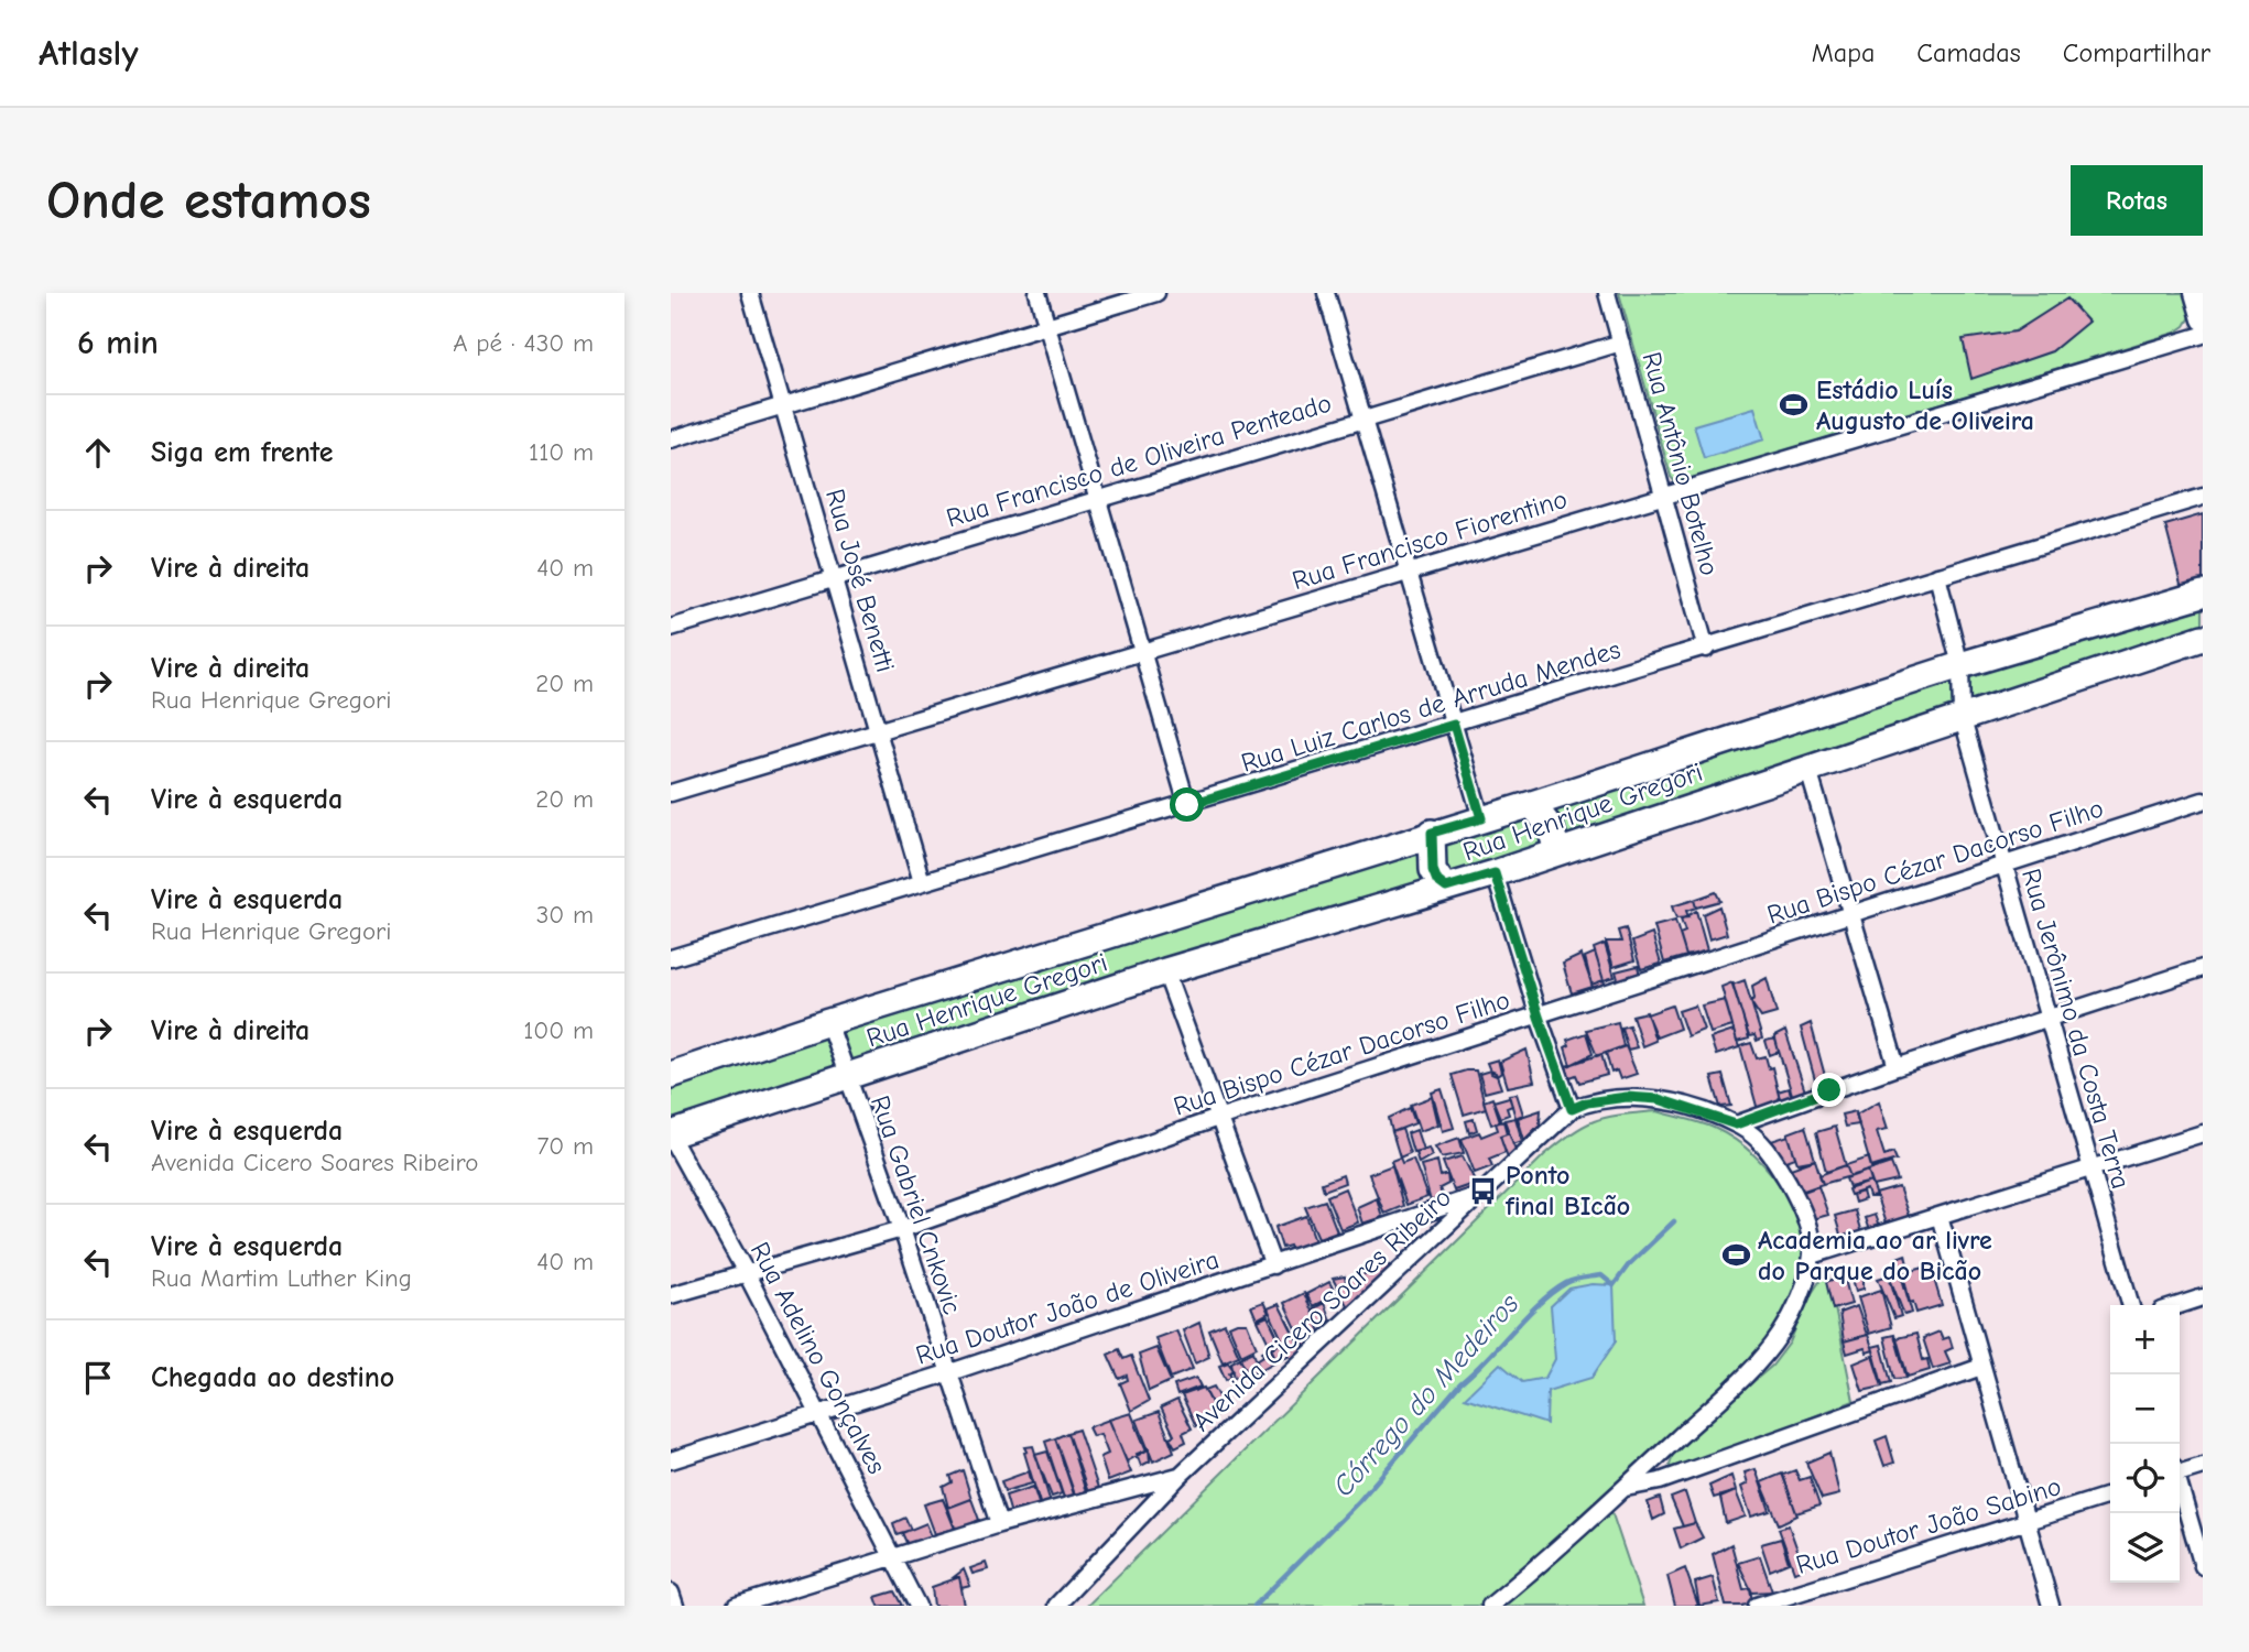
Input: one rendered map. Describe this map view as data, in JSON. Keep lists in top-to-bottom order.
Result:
{
  "streets": {
    "main road": ["Rua Henrique Gregori"],
    "street": [
      "Rua Francisco de Oliveira Penteado",
      "Rua Antônio Botelho",
      "Rua Francisco Fiorentino",
      "Rua José Benetti",
      "Rua Luiz Carlos de Arruda Mendes",
      "Rua Bispo Cézar Dacorso Filho",
      "Rua Jerônimo da Costa Terra",
      "Rua Gabriel Cnkovic",
      "Rua Doutor João de Oliveira",
      "Avenida Cicero Soares Ribeiro",
      "Rua Adelino Gonçalves",
      "Rua Doutor João Sabino"
    ]
  },
  "crossings": [
    ["Rua Francisco de Oliveira Penteado", "Rua Antônio Botelho"],
    ["Rua Francisco de Oliveira Penteado", "Rua José Benetti"],
    ["Rua Antônio Botelho", "Rua Francisco Fiorentino"],
    ["Rua Antônio Botelho", "Rua Luiz Carlos de Arruda Mendes"],
    ["Rua Francisco Fiorentino", "Rua José Benetti"],
    ["Rua José Benetti", "Rua Luiz Carlos de Arruda Mendes"],
    ["Rua Luiz Carlos de Arruda Mendes", "Rua Jerônimo da Costa Terra"],
    ["Rua Henrique Gregori", "Rua Jerônimo da Costa Terra"],
    ["Rua Henrique Gregori", "Rua Gabriel Cnkovic"],
    ["Rua Henrique Gregori", "Rua Adelino Gonçalves"],
    ["Rua Bispo Cézar Dacorso Filho", "Rua Jerônimo da Costa Terra"],
    ["Rua Bispo Cézar Dacorso Filho", "Rua Gabriel Cnkovic"],
    ["Rua Bispo Cézar Dacorso Filho", "Rua Adelino Gonçalves"],
    ["Rua Gabriel Cnkovic", "Rua Doutor João de Oliveira"],
    ["Rua Doutor João de Oliveira", "Avenida Cicero Soares Ribeiro"],
    ["Rua Doutor João de Oliveira", "Rua Adelino Gonçalves"]
  ],
  "water": ["Córrego do Medeiros"],
  "places": {
    "sports": ["Estádio Luís Augusto de Oliveira", "Academia ao ar livre do Parque do Bicão"],
    "bus stop": ["Ponto final BIcão"]
  },
  "page": {
    "header": "Atlasly",
    "nav": ["Mapa", "Camadas", "Compartilhar"],
    "buttons": "Rotas",
    "title": "Onde estamos",
    "heading": ["6 min", "A pé · 430 m"],
    "list": [
      ["Siga em frente", "110 m"],
      ["Vire à direita", "40 m"],
      ["Vire à direita", "Rua Henrique Gregori", "20 m"],
      ["Vire à esquerda", "20 m"],
      ["Vire à esquerda", "Rua Henrique Gregori", "30 m"],
      ["Vire à direita", "100 m"],
      ["Vire à esquerda", "Avenida Cicero Soares Ribeiro", "70 m"],
      ["Vire à esquerda", "Rua Martim Luther King", "40 m"],
      "Chegada ao destino"
    ],
    "map_buttons": ["+", "−"]
  }
}
